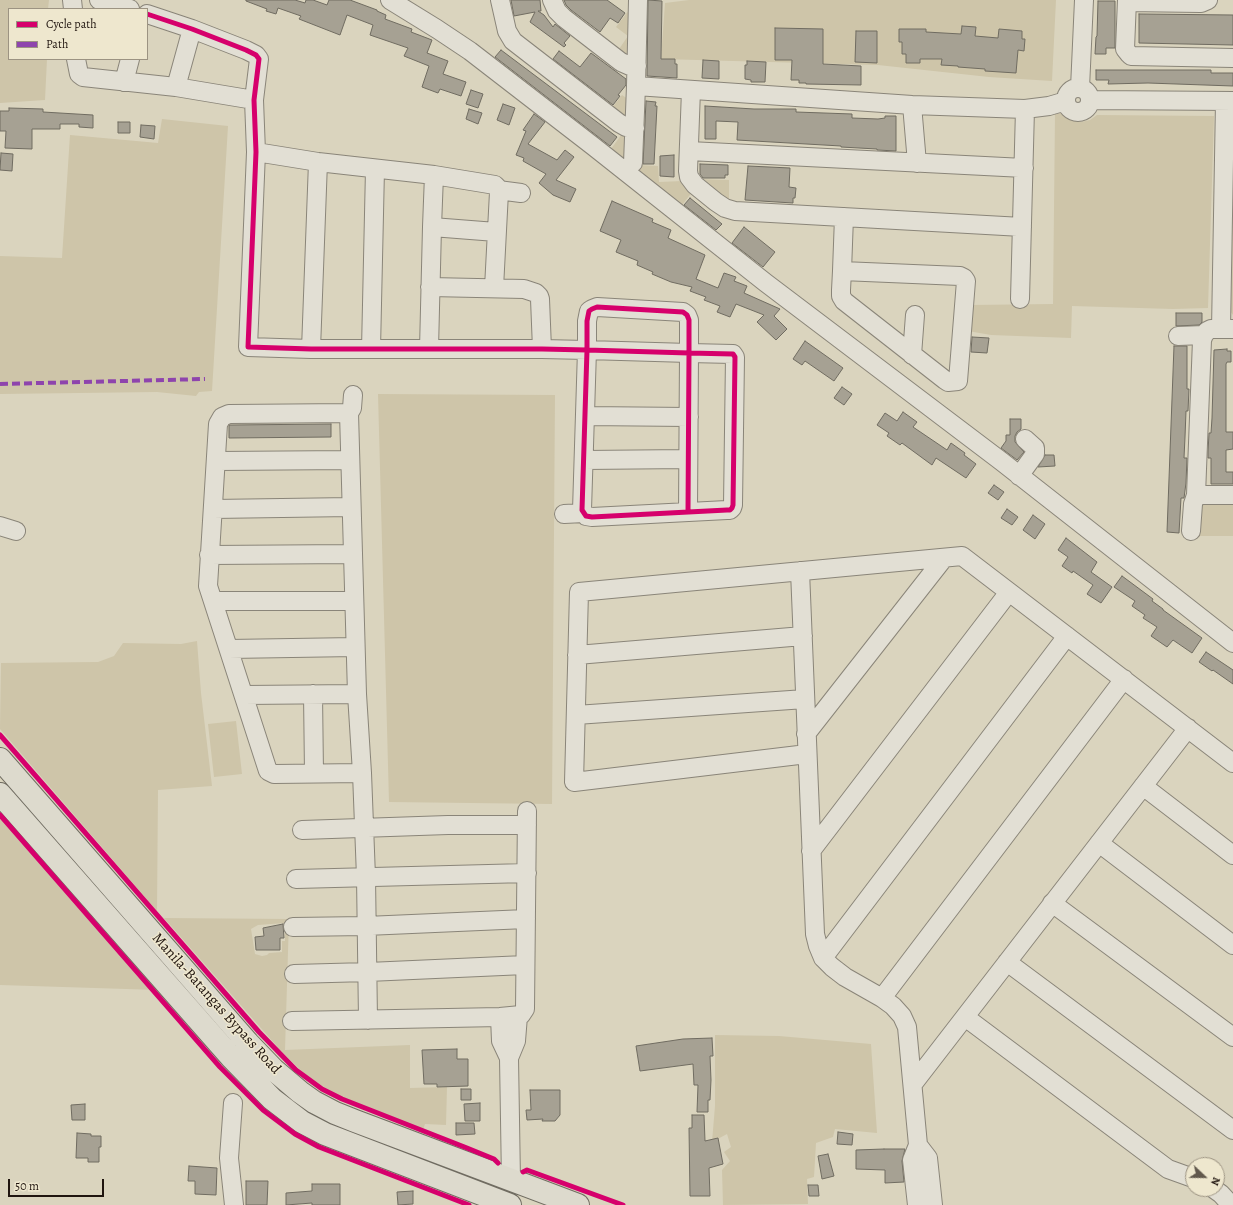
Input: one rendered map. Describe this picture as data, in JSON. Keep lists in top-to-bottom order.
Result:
{
  "streets": {
    "main road": ["Manila-Batangas Bypass Road"]
  },
  "legend": ["Cycle path", "Path"],
  "scale_bar": "50 m",
  "north": "right"
}
